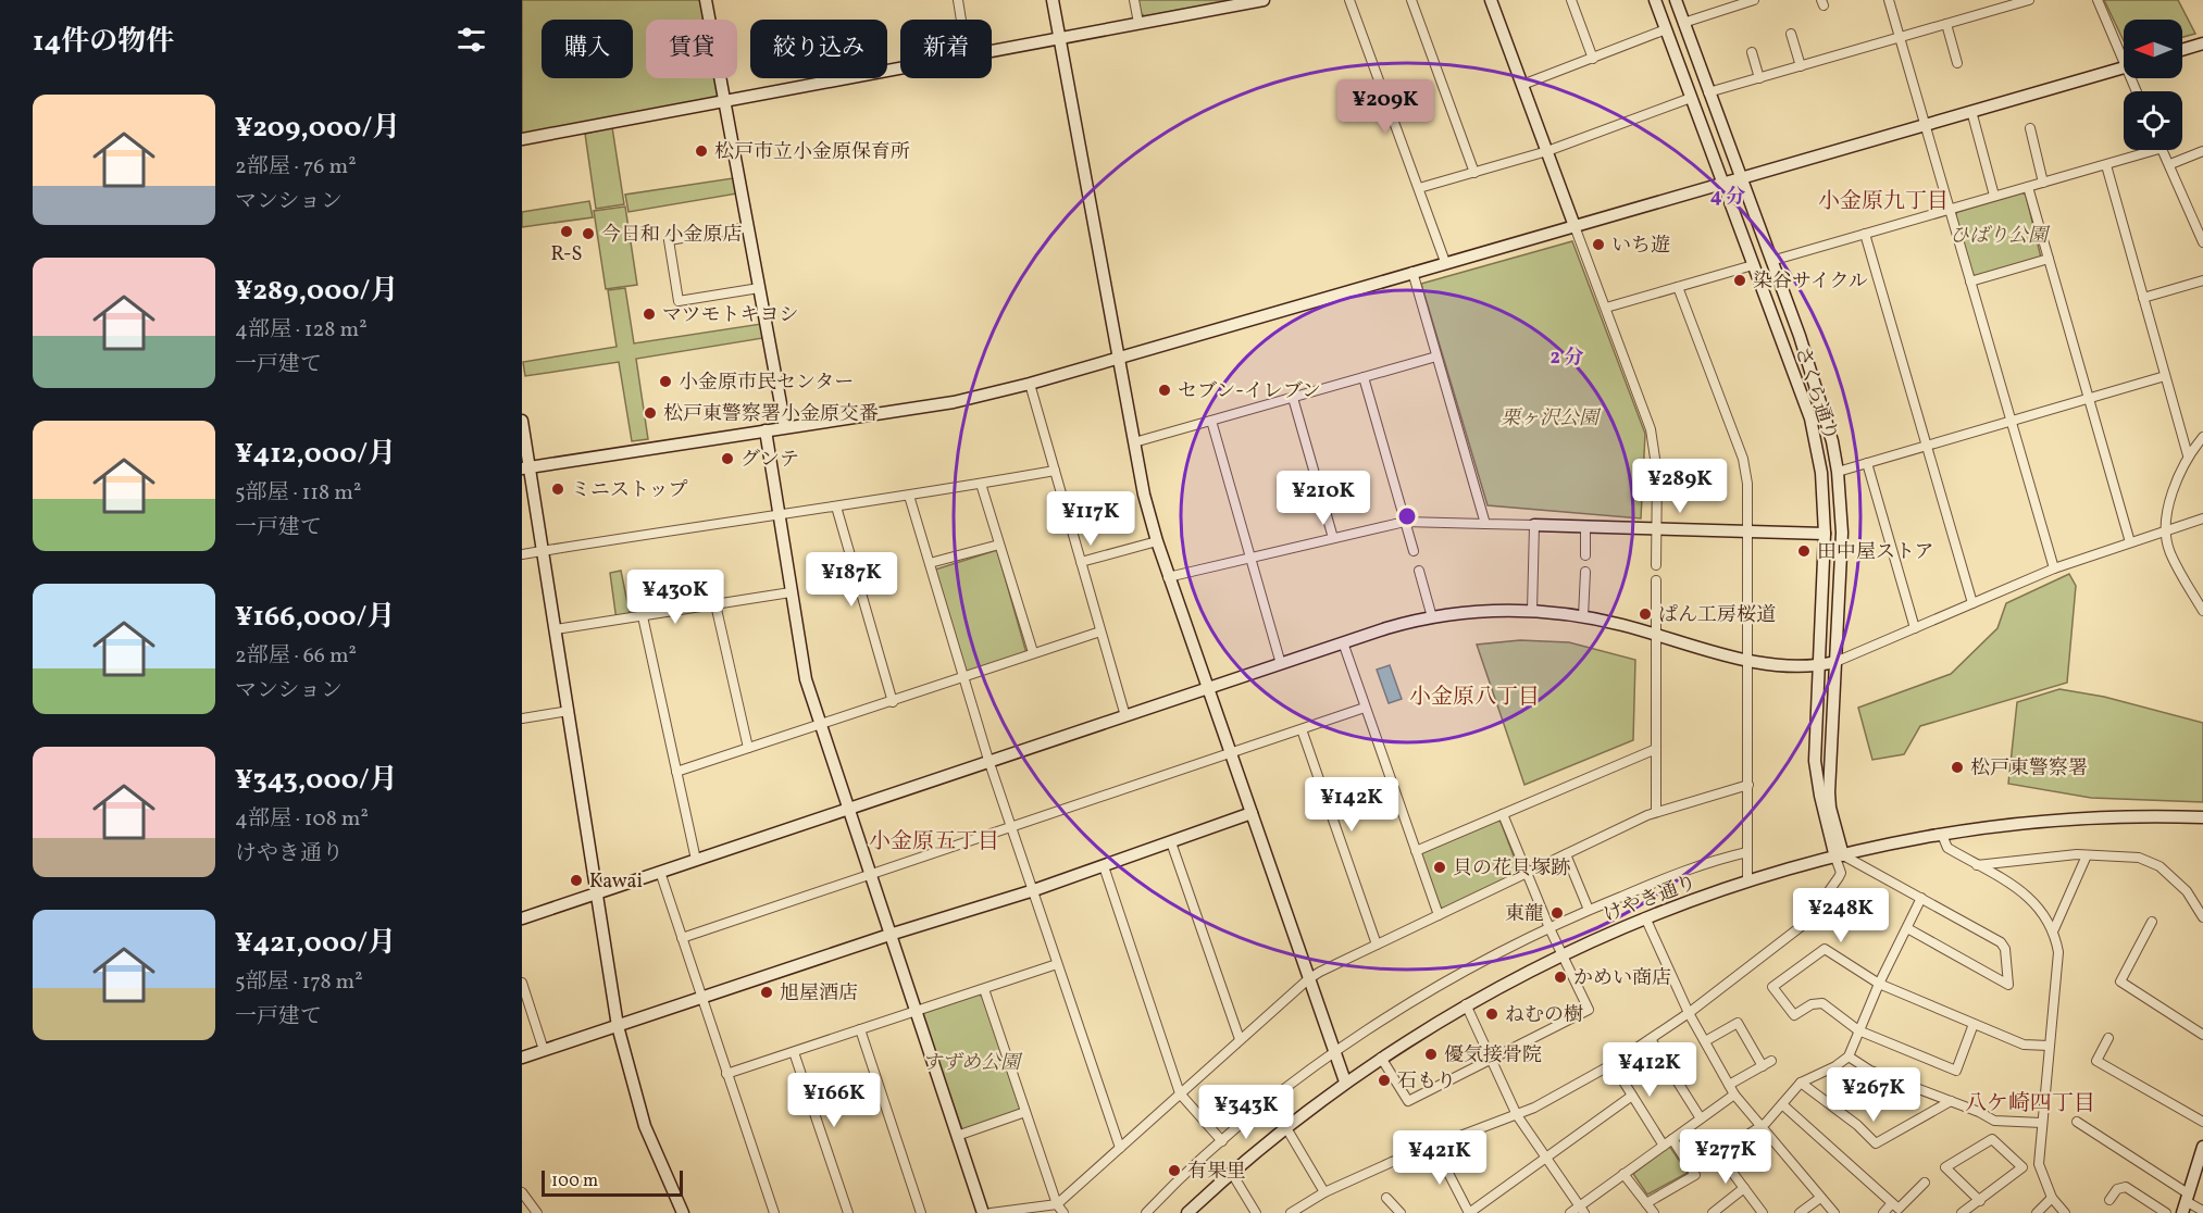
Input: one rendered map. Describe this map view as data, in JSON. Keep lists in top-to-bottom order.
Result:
{
  "streets": {
    "street": ["さくら通り", "けやき通り"]
  },
  "crossings": [
    ["さくら通り", "けやき通り"]
  ],
  "districts": [
    "小金原九丁目",
    "小金原八丁目",
    "小金原五丁目",
    "八ケ崎四丁目"
  ],
  "parks": ["ひばり公園", "栗ヶ沢公園", "すずめ公園"],
  "places": [
    "松戸市立小金原保育所",
    "R-S",
    "今日和 小金原店",
    "いち遊",
    "染谷サイクル",
    "マツモトキヨシ",
    "小金原市民センター",
    "セブン-イレブン",
    "松戸東警察署小金原交番",
    "グンテ",
    "ミニストップ",
    "田中屋ストア",
    "ぱん工房桜道",
    "松戸東警察署",
    "貝の花貝塚跡",
    "Kawai",
    "東龍",
    "かめい商店",
    "旭屋酒店",
    "ねむの樹",
    "優気接骨院",
    "石もり",
    "有果里"
  ],
  "scale_bar": "100 m",
  "north": "left",
  "page": {
    "heading": "14件の物件",
    "chip": [
      "購入",
      "賃貸",
      "絞り込み",
      "新着"
    ],
    "list": [
      {
        "name": "¥209,000/月",
        "note": "2部屋 · 76 m² · マンション"
      },
      {
        "name": "¥289,000/月",
        "note": "4部屋 · 128 m² · 一戸建て"
      },
      {
        "name": "¥412,000/月",
        "note": "5部屋 · 118 m² · 一戸建て"
      },
      {
        "name": "¥166,000/月",
        "note": "2部屋 · 66 m² · マンション"
      },
      {
        "name": "¥343,000/月",
        "note": "4部屋 · 108 m² · けやき通り"
      },
      {
        "name": "¥421,000/月",
        "note": "5部屋 · 178 m² · 一戸建て"
      }
    ],
    "price": [
      "¥209K",
      "¥289K",
      "¥210K",
      "¥117K",
      "¥187K",
      "¥430K",
      "¥142K",
      "¥248K",
      "¥412K",
      "¥267K",
      "¥166K",
      "¥343K",
      "¥277K",
      "¥421K"
    ],
    "scale": "100 m"
  },
  "rings": ["4 分", "2 分"]
}
